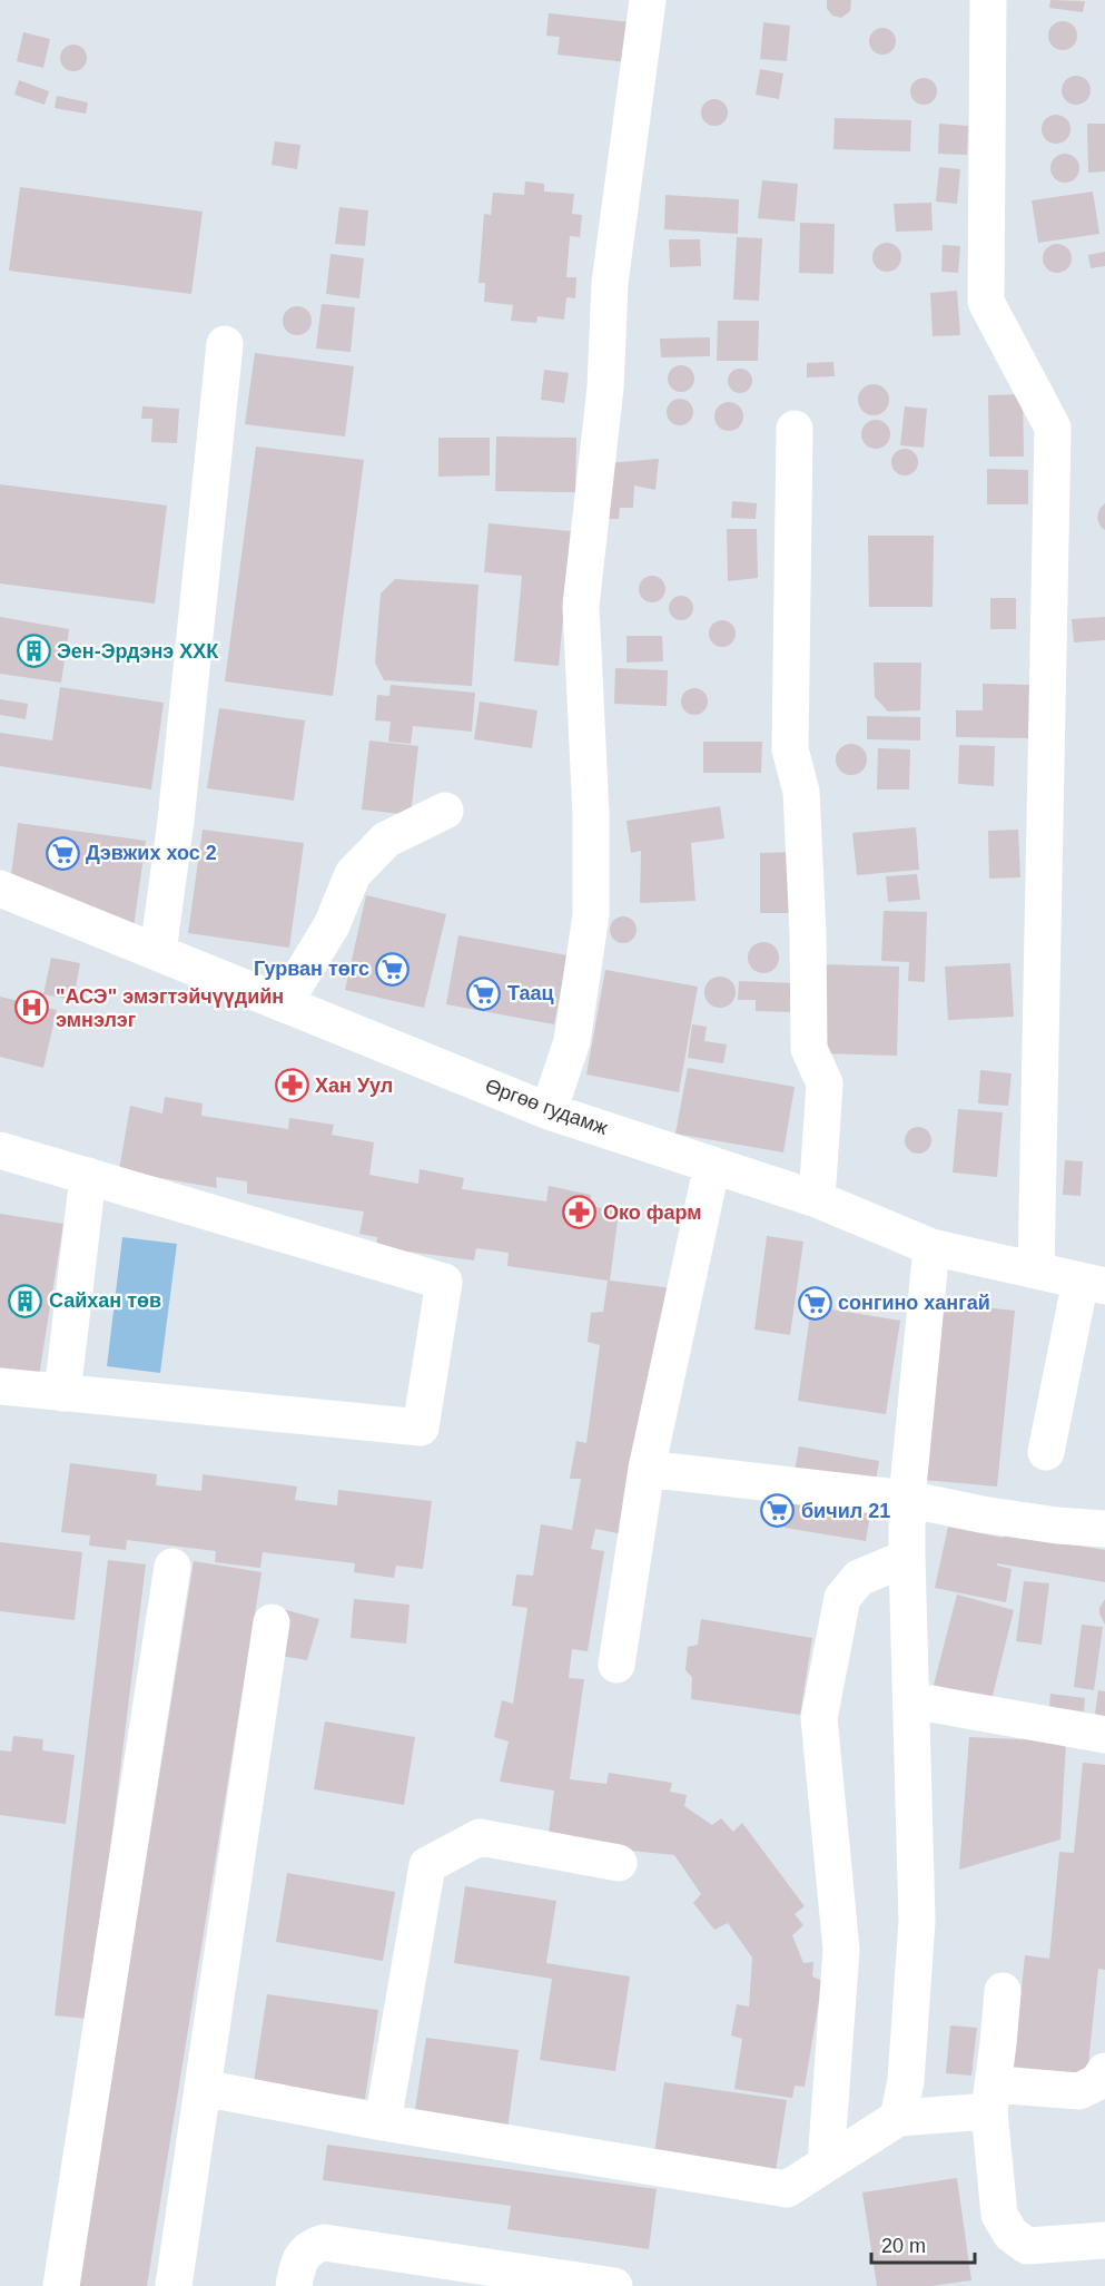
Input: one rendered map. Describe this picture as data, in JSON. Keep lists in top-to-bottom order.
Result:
{
  "streets": {
    "street": ["Өргөө гудамж"]
  },
  "places": {
    "building": ["Эен-Эрдэнэ ХХК", "Сайхан төв"],
    "supermarket": [
      "Дэвжих хос 2",
      "Гурван төгс",
      "Таац",
      "сонгино хангай",
      "бичил 21"
    ],
    "hospital": ["\"АСЭ\" эмэгтэйчүүдийн эмнэлэг"],
    "pharmacy": ["Хан Уул", "Око фарм"]
  },
  "scale_bar": "20 m"
}
